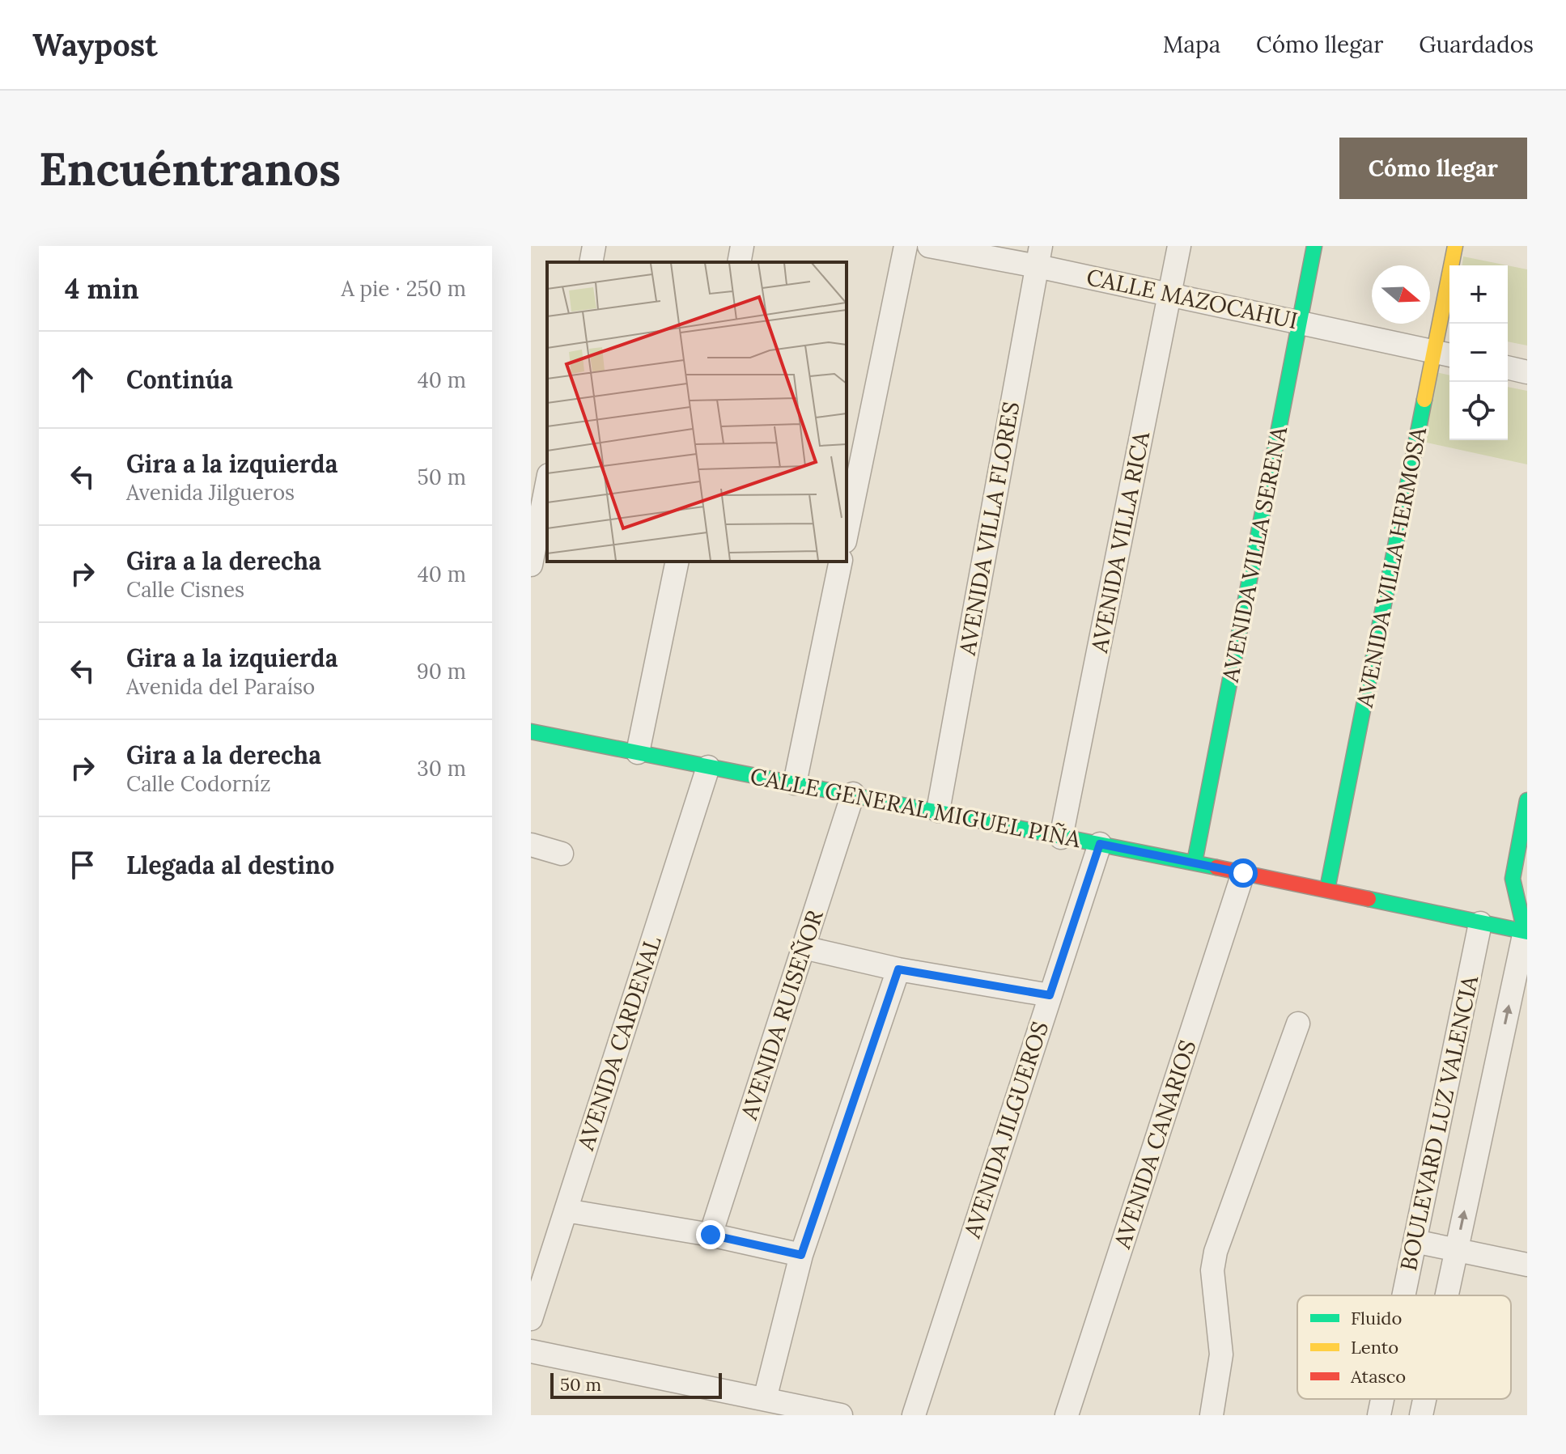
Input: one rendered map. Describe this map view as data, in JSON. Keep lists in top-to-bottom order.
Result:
{
  "streets": {
    "street": [
      "CALLE MAZOCAHUI",
      "AVENIDA VILLA FLORES",
      "AVENIDA VILLA RICA",
      "AVENIDA VILLA SERENA",
      "AVENIDA VILLA HERMOSA",
      "CALLE GENERAL MIGUEL PIÑA",
      "AVENIDA RUISEÑOR",
      "AVENIDA CARDENAL",
      "BOULEVARD LUZ VALENCIA",
      "AVENIDA JILGUEROS",
      "AVENIDA CANARIOS"
    ]
  },
  "crossings": [
    ["CALLE MAZOCAHUI", "AVENIDA VILLA FLORES"],
    ["CALLE MAZOCAHUI", "AVENIDA VILLA RICA"],
    ["CALLE MAZOCAHUI", "AVENIDA VILLA SERENA"],
    ["CALLE MAZOCAHUI", "AVENIDA VILLA HERMOSA"],
    ["AVENIDA VILLA FLORES", "CALLE GENERAL MIGUEL PIÑA"],
    ["AVENIDA VILLA RICA", "CALLE GENERAL MIGUEL PIÑA"],
    ["AVENIDA VILLA SERENA", "CALLE GENERAL MIGUEL PIÑA"],
    ["AVENIDA VILLA HERMOSA", "CALLE GENERAL MIGUEL PIÑA"],
    ["CALLE GENERAL MIGUEL PIÑA", "AVENIDA RUISEÑOR"],
    ["CALLE GENERAL MIGUEL PIÑA", "AVENIDA CARDENAL"],
    ["CALLE GENERAL MIGUEL PIÑA", "BOULEVARD LUZ VALENCIA"],
    ["CALLE GENERAL MIGUEL PIÑA", "AVENIDA JILGUEROS"],
    ["CALLE GENERAL MIGUEL PIÑA", "AVENIDA CANARIOS"]
  ],
  "legend": ["Fluido", "Lento", "Atasco"],
  "scale_bar": "50 m",
  "north": "right",
  "page": {
    "header": "Waypost",
    "nav": ["Mapa", "Cómo llegar", "Guardados"],
    "buttons": "Cómo llegar",
    "title": "Encuéntranos",
    "heading": ["4 min", "A pie · 250 m"],
    "map_buttons": ["+", "−"],
    "list": [
      ["Continúa", "40 m"],
      ["Gira a la izquierda", "Avenida Jilgueros", "50 m"],
      ["Gira a la derecha", "Calle Cisnes", "40 m"],
      ["Gira a la izquierda", "Avenida del Paraíso", "90 m"],
      ["Gira a la derecha", "Calle Codorníz", "30 m"],
      "Llegada al destino"
    ],
    "scale": "50 m"
  }
}
